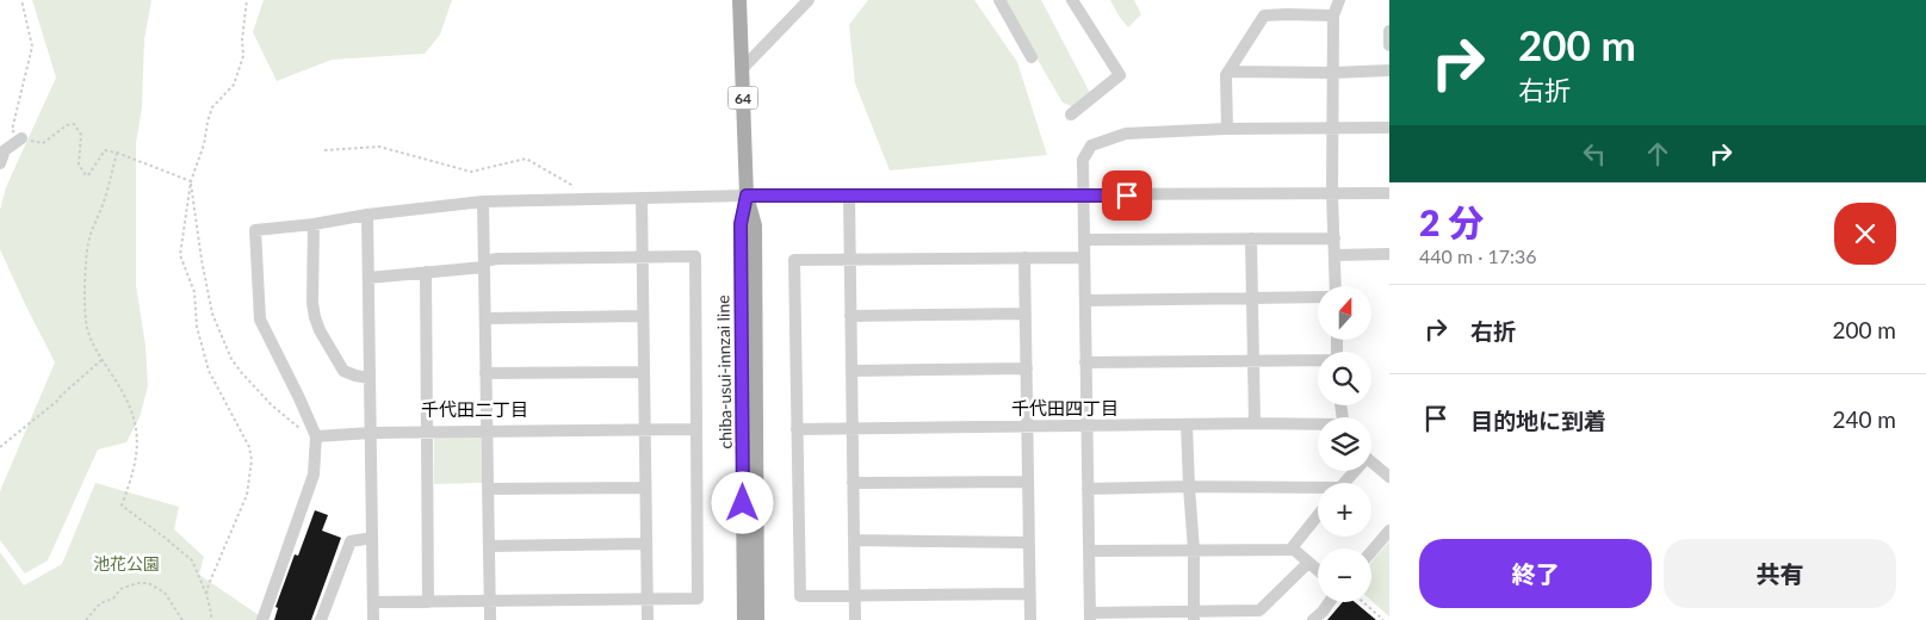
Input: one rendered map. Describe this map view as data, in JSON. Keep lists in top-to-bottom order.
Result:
{
  "streets": {
    "main road": ["64", "chiba-usui-innzai line"]
  },
  "districts": ["千代田四丁目", "千代田二丁目"],
  "parks": ["池花公園"],
  "north": "top",
  "page": {
    "turn": ["200 m", "右折"],
    "heading": ["2 分", "440 m · 17:36"],
    "list": [
      {
        "name": "右折",
        "value": "200 m"
      },
      {
        "name": "目的地に到着",
        "value": "240 m"
      }
    ],
    "map_buttons": ["+", "−"],
    "buttons": ["終了", "共有"]
  }
}
